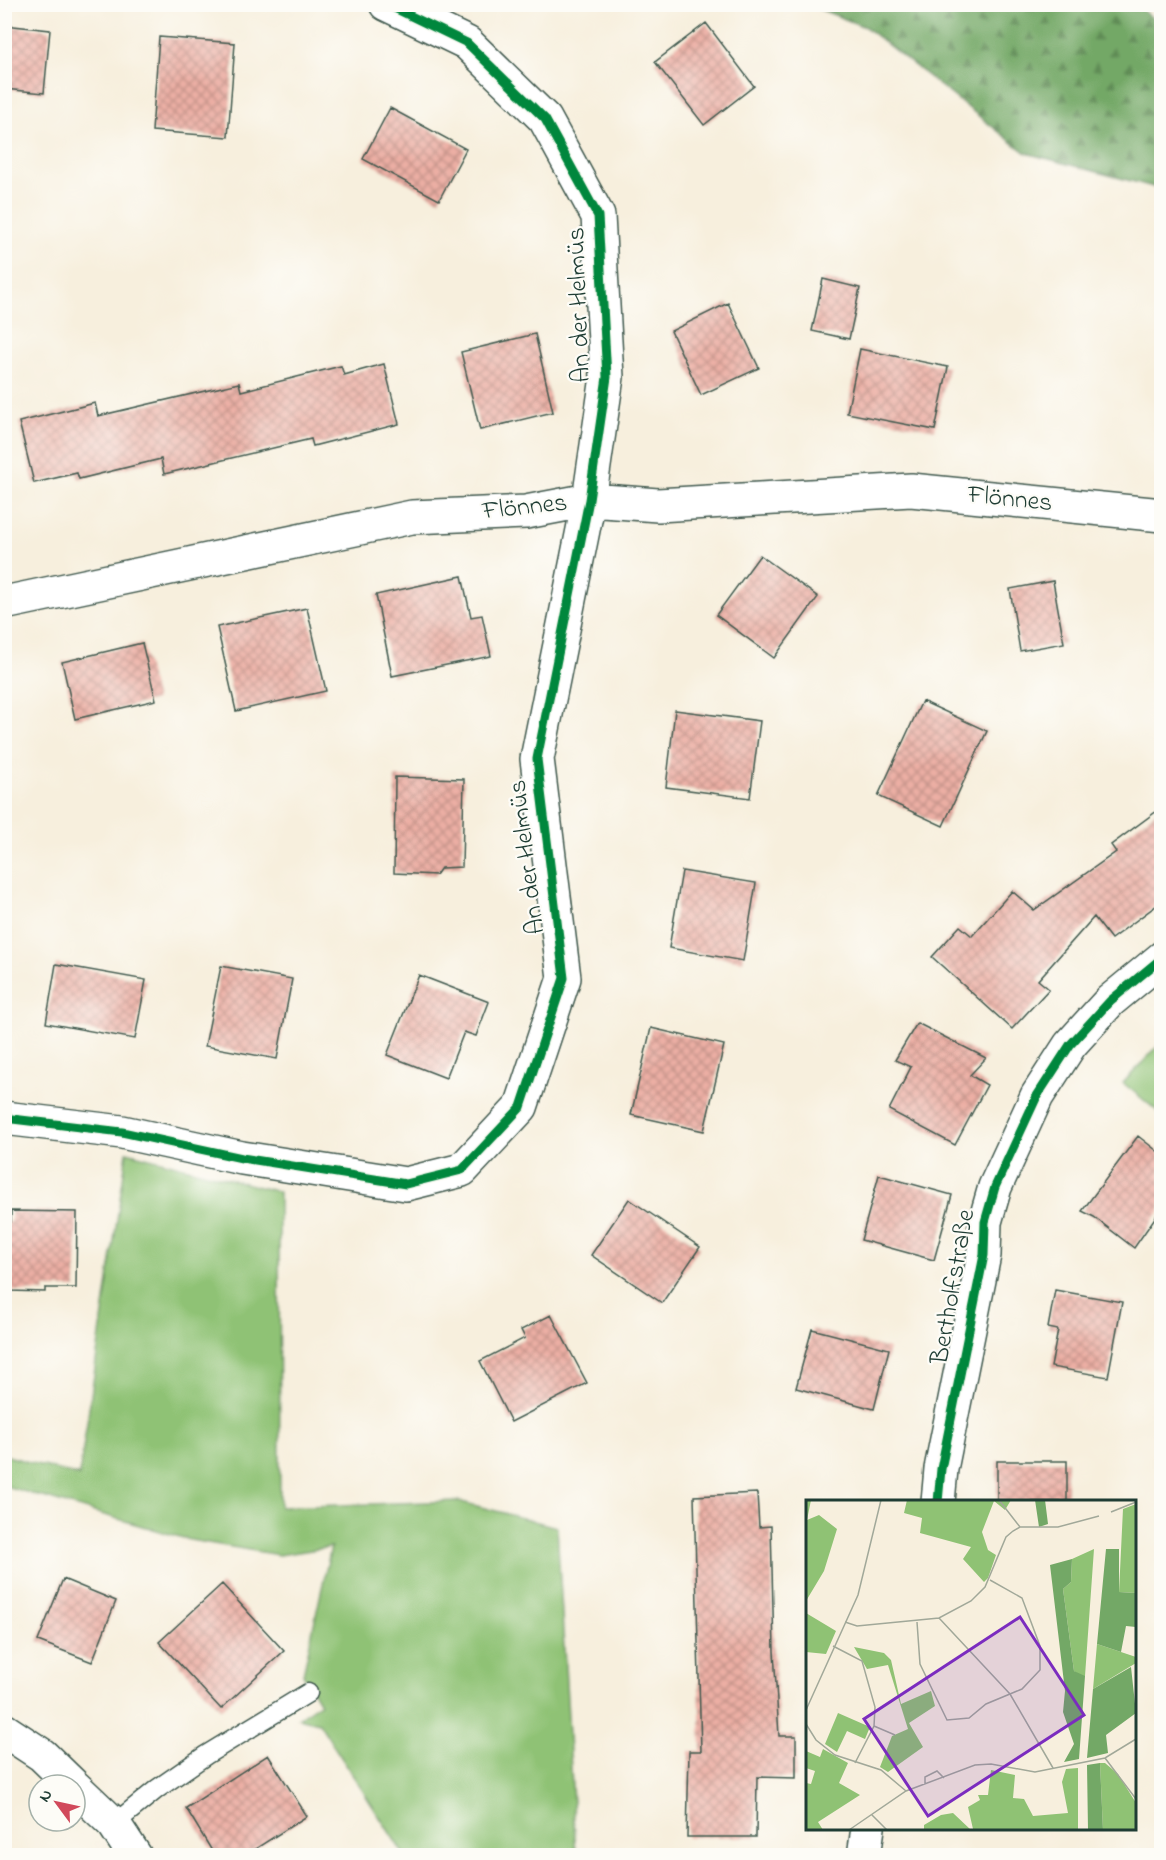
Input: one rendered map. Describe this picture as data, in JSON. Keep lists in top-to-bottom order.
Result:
{
  "streets": {
    "street": ["An der Helmüs", "Flönnes", "Bertholfstraße"]
  },
  "crossings": [
    ["An der Helmüs", "Flönnes"]
  ],
  "north": "top left"
}
